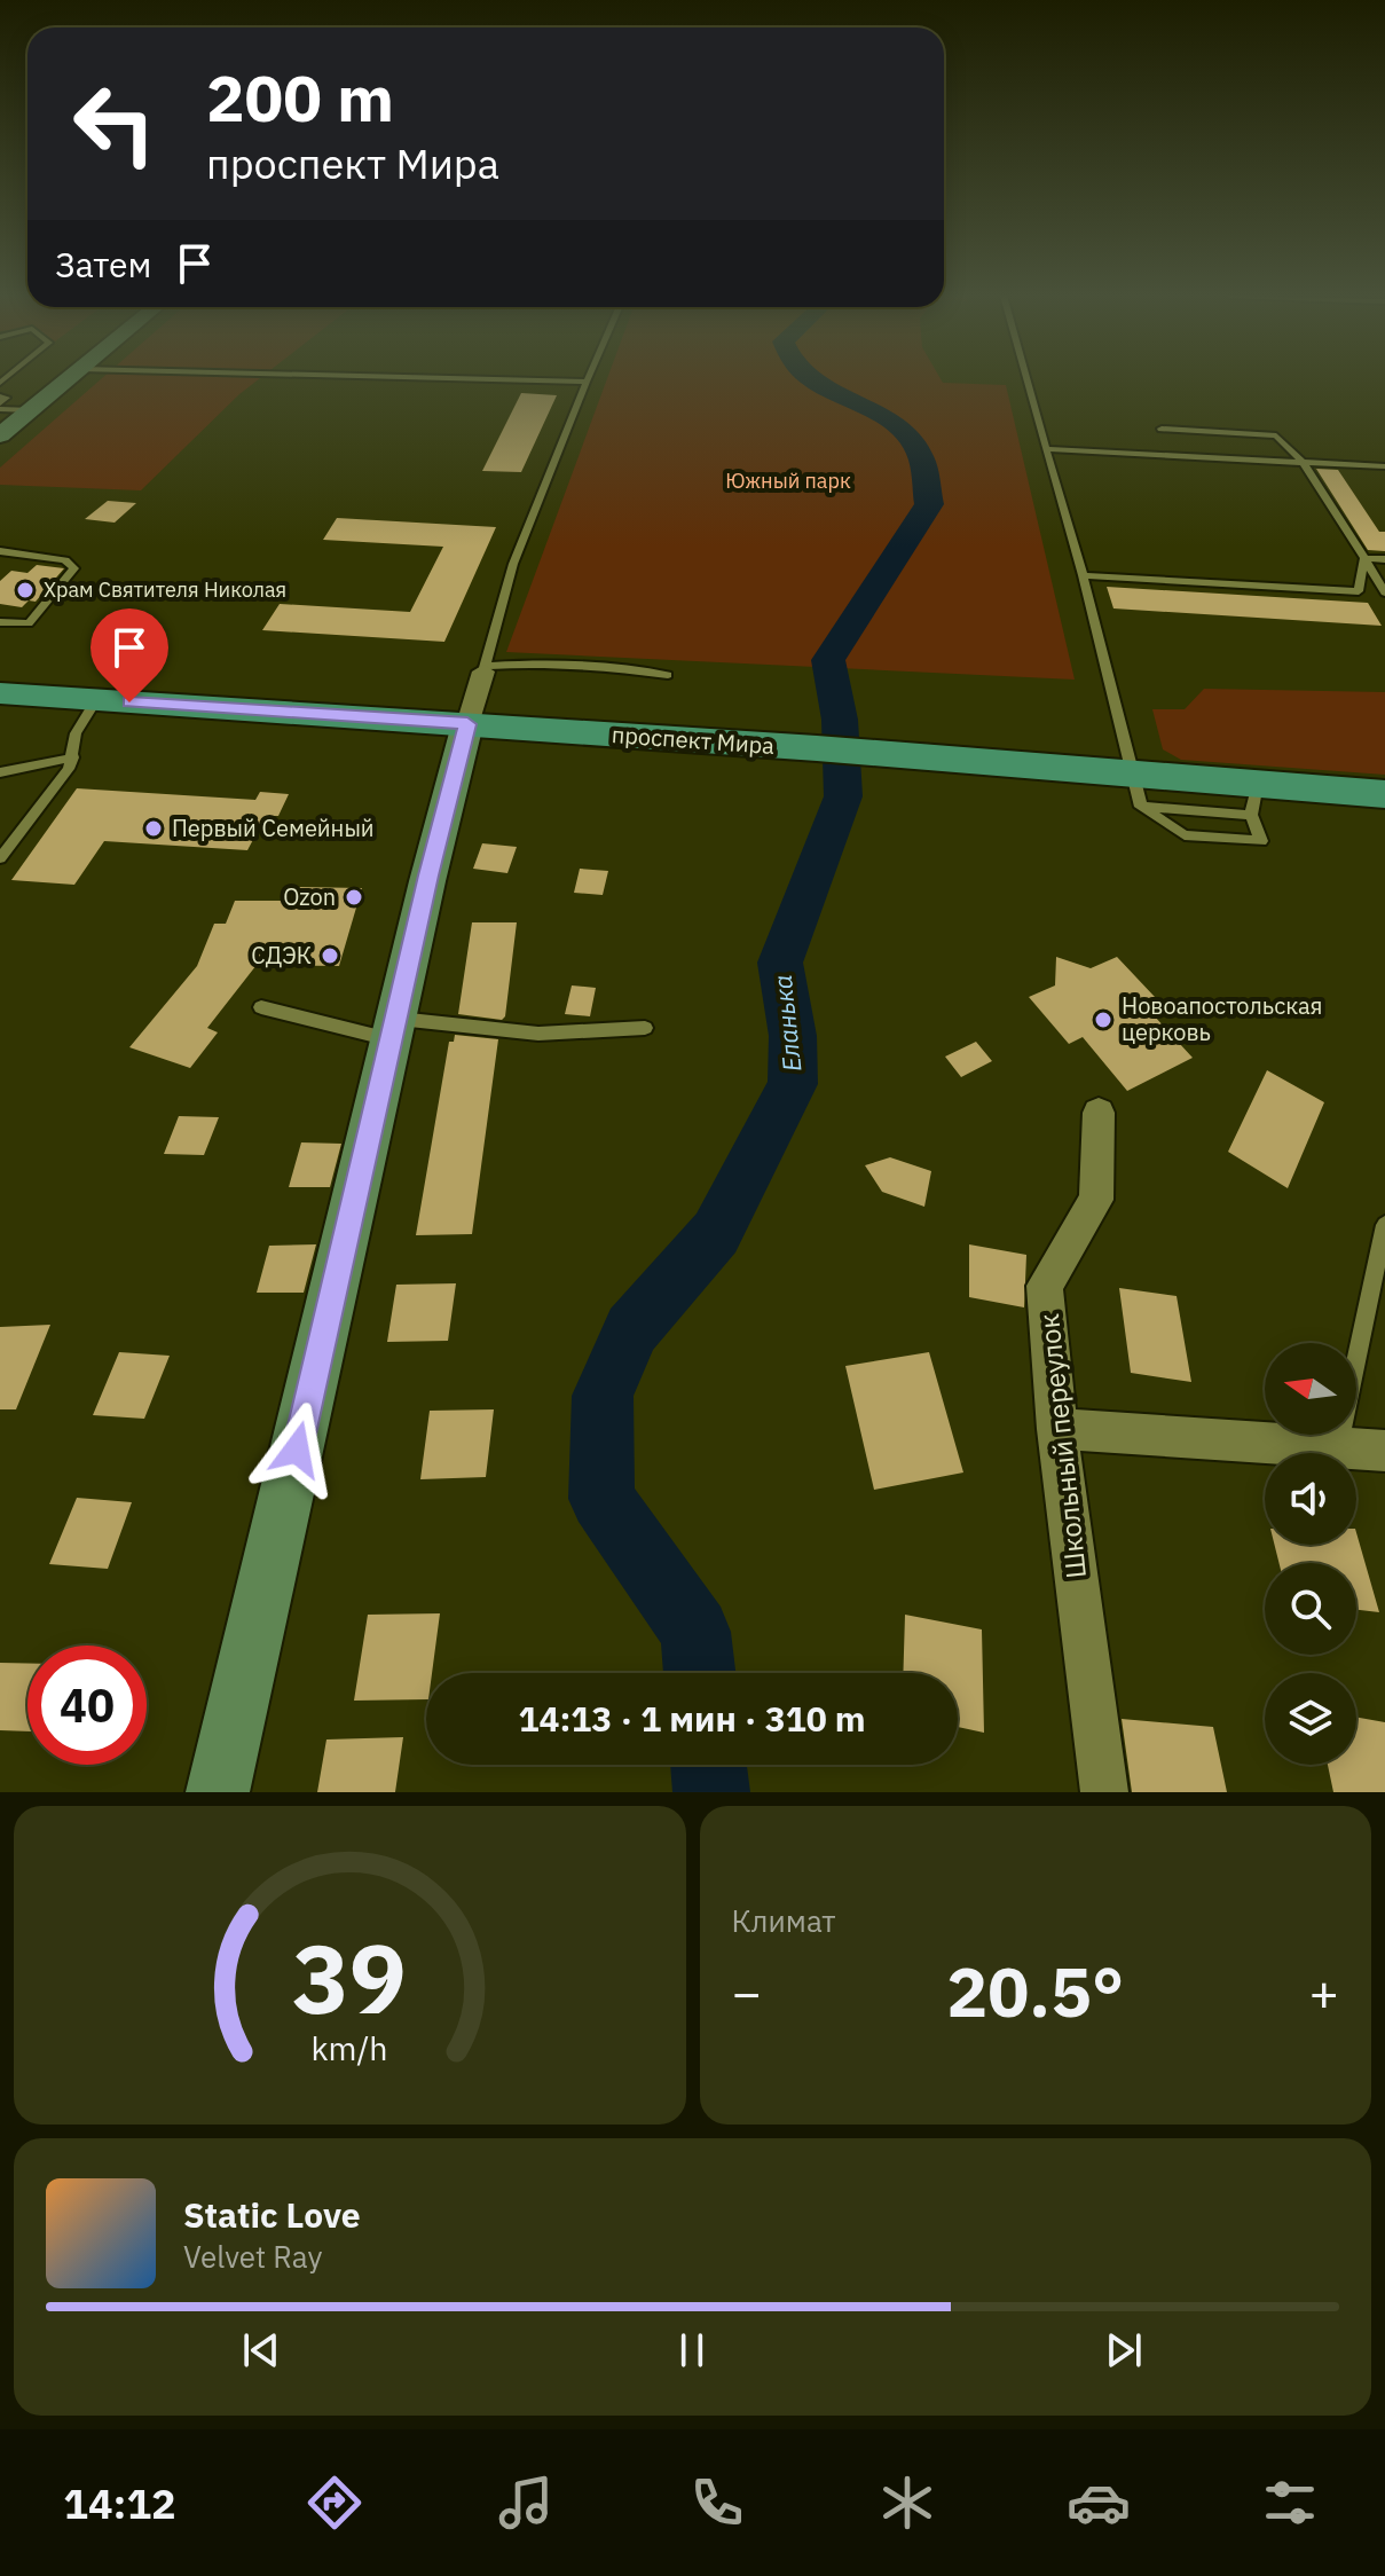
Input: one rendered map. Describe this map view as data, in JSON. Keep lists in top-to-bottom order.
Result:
{
  "streets": {
    "main road": ["проспект Мира"],
    "street": ["Школьный переулок"]
  },
  "water": ["Еланька"],
  "parks": ["Южный парк"],
  "places": [
    "Храм Святителя Николая",
    "Первый Семейный",
    "Ozon",
    "СДЭК",
    "Новоапостольская церковь"
  ],
  "north": "left",
  "page": {
    "turn": ["200 m", "проспект Мира"],
    "then": "Затем",
    "limit": "40",
    "trip": "14:13 · 1 мин · 310 m",
    "tile": "Климат",
    "heat": ["−", "20.5°", "+"],
    "song": ["Static Love", "Velvet Ray"],
    "tabs": "14:12",
    "gauge": ["39", "km/h"]
  }
}
